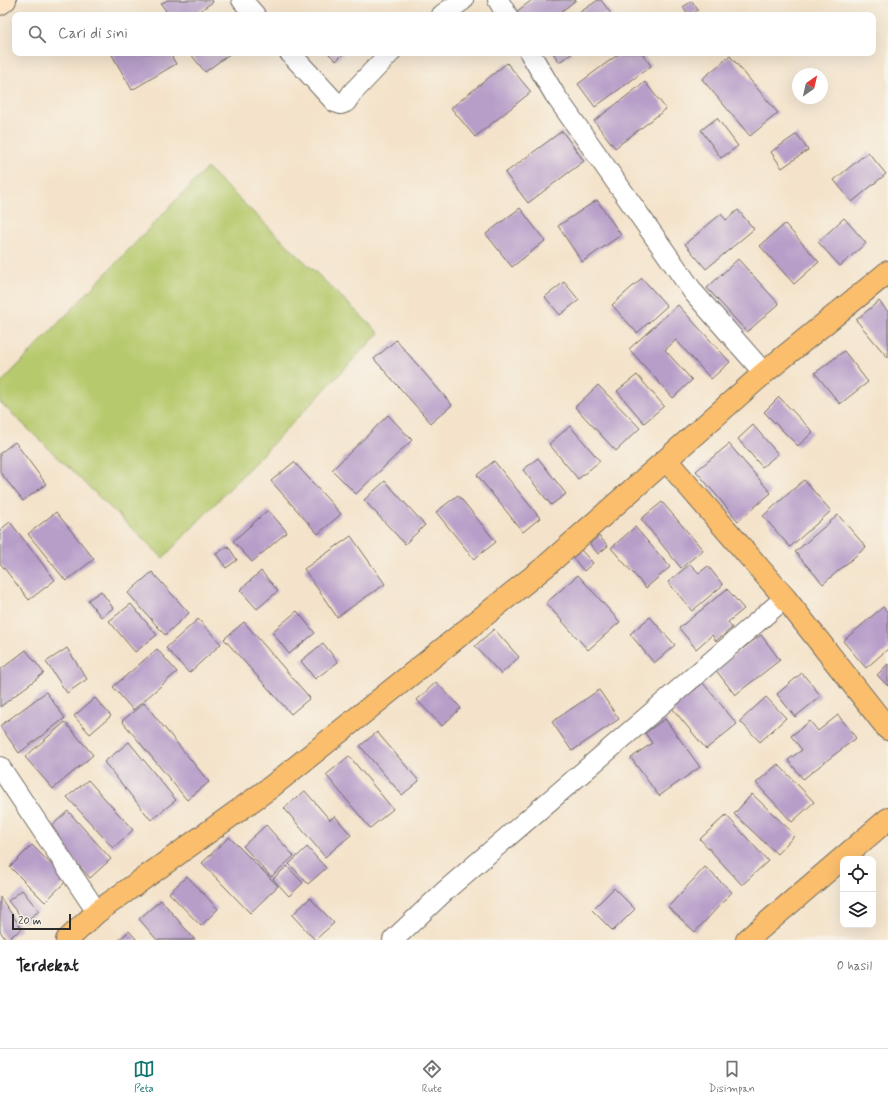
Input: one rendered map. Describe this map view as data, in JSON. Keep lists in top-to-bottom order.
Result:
{
  "scale_bar": "20 m",
  "north": "top right",
  "page": {
    "search": "Cari di sini",
    "scale": "20 m",
    "heading": ["Terdekat", "0 hasil"],
    "nav": ["Peta", "Rute", "Disimpan"]
  }
}
